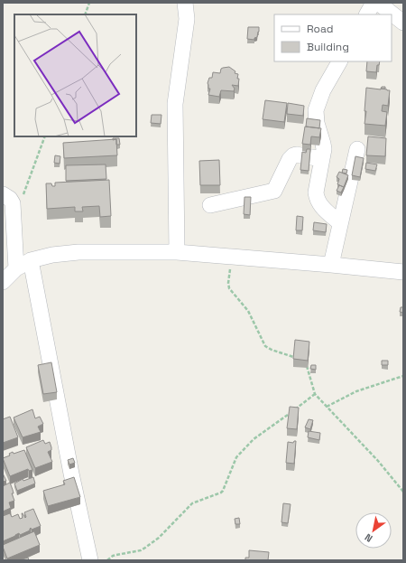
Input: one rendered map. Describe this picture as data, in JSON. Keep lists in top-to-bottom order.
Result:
{
  "legend": ["Road", "Building"],
  "north": "bottom left"
}
